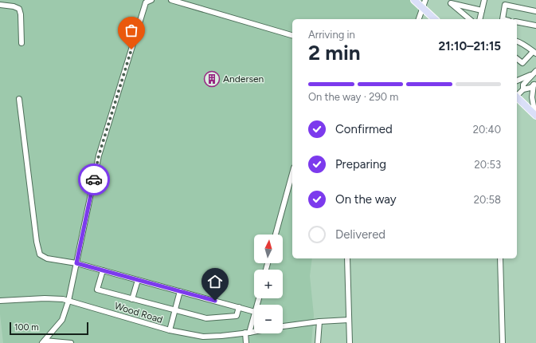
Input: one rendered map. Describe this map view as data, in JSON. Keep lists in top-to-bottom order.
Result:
{
  "streets": {
    "street": ["Wood Road"]
  },
  "places": {
    "building": ["Andersen"]
  },
  "scale_bar": "100 m",
  "north": "top",
  "page": {
    "heading": ["2 min", "Arriving in", "21:10–21:15"],
    "bar": "On the way · 290 m",
    "list": [
      ["Confirmed", "20:40"],
      ["Preparing", "20:53"],
      ["On the way", "20:58"],
      "Delivered"
    ],
    "map_buttons": ["+", "−"],
    "scale": "100 m"
  }
}
